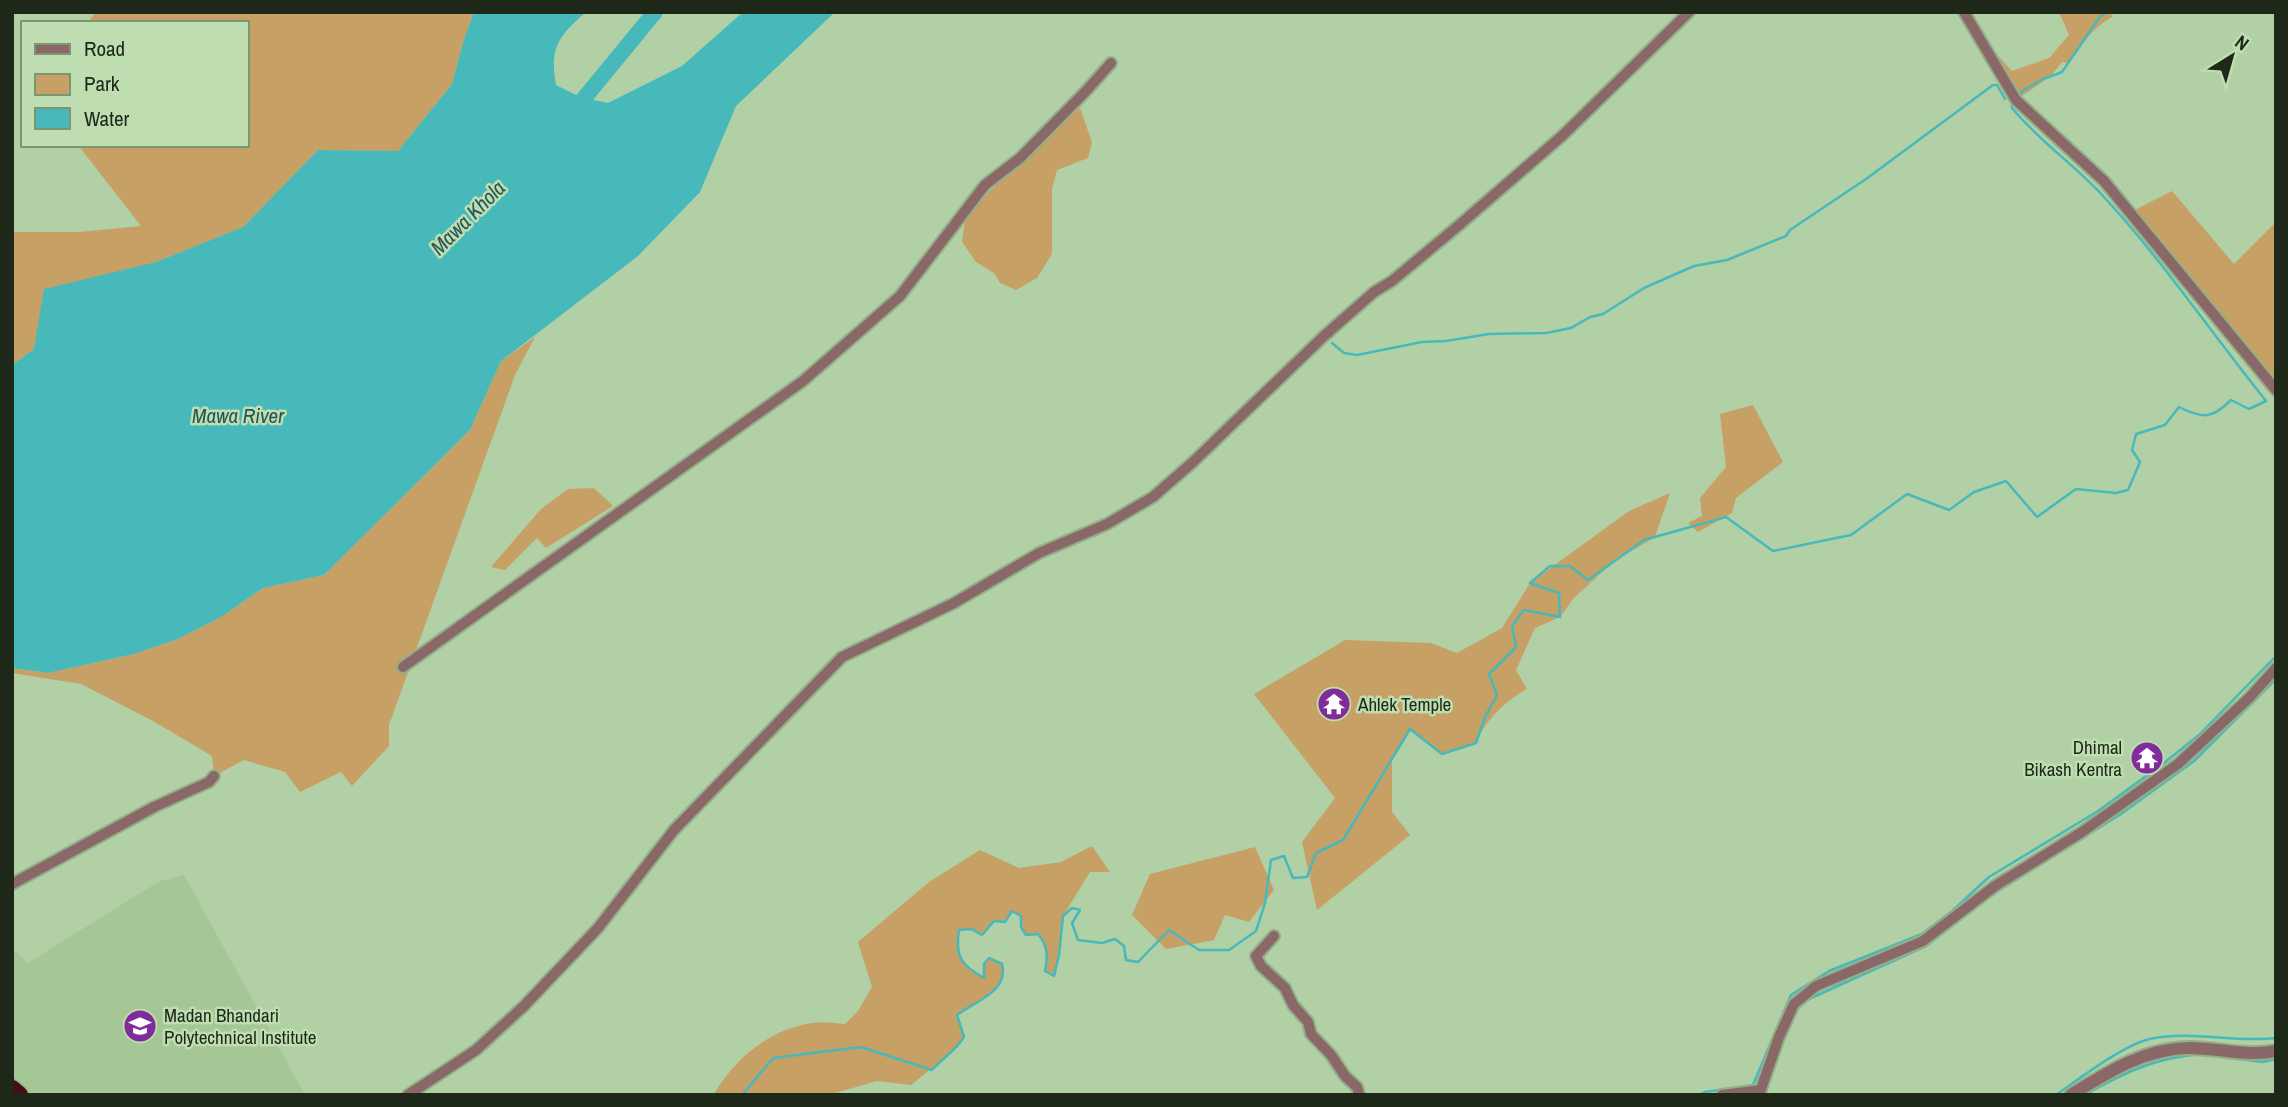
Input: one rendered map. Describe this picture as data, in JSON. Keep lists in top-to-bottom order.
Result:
{
  "water": ["Mawa Khola", "Mawa River"],
  "places": {
    "temple": ["Ahlek Temple", "Dhimal Bikash Kentra"],
    "school or university": ["Madan Bhandari Polytechnical Institute"]
  },
  "legend": ["Road", "Park", "Water"],
  "north": "top right"
}
